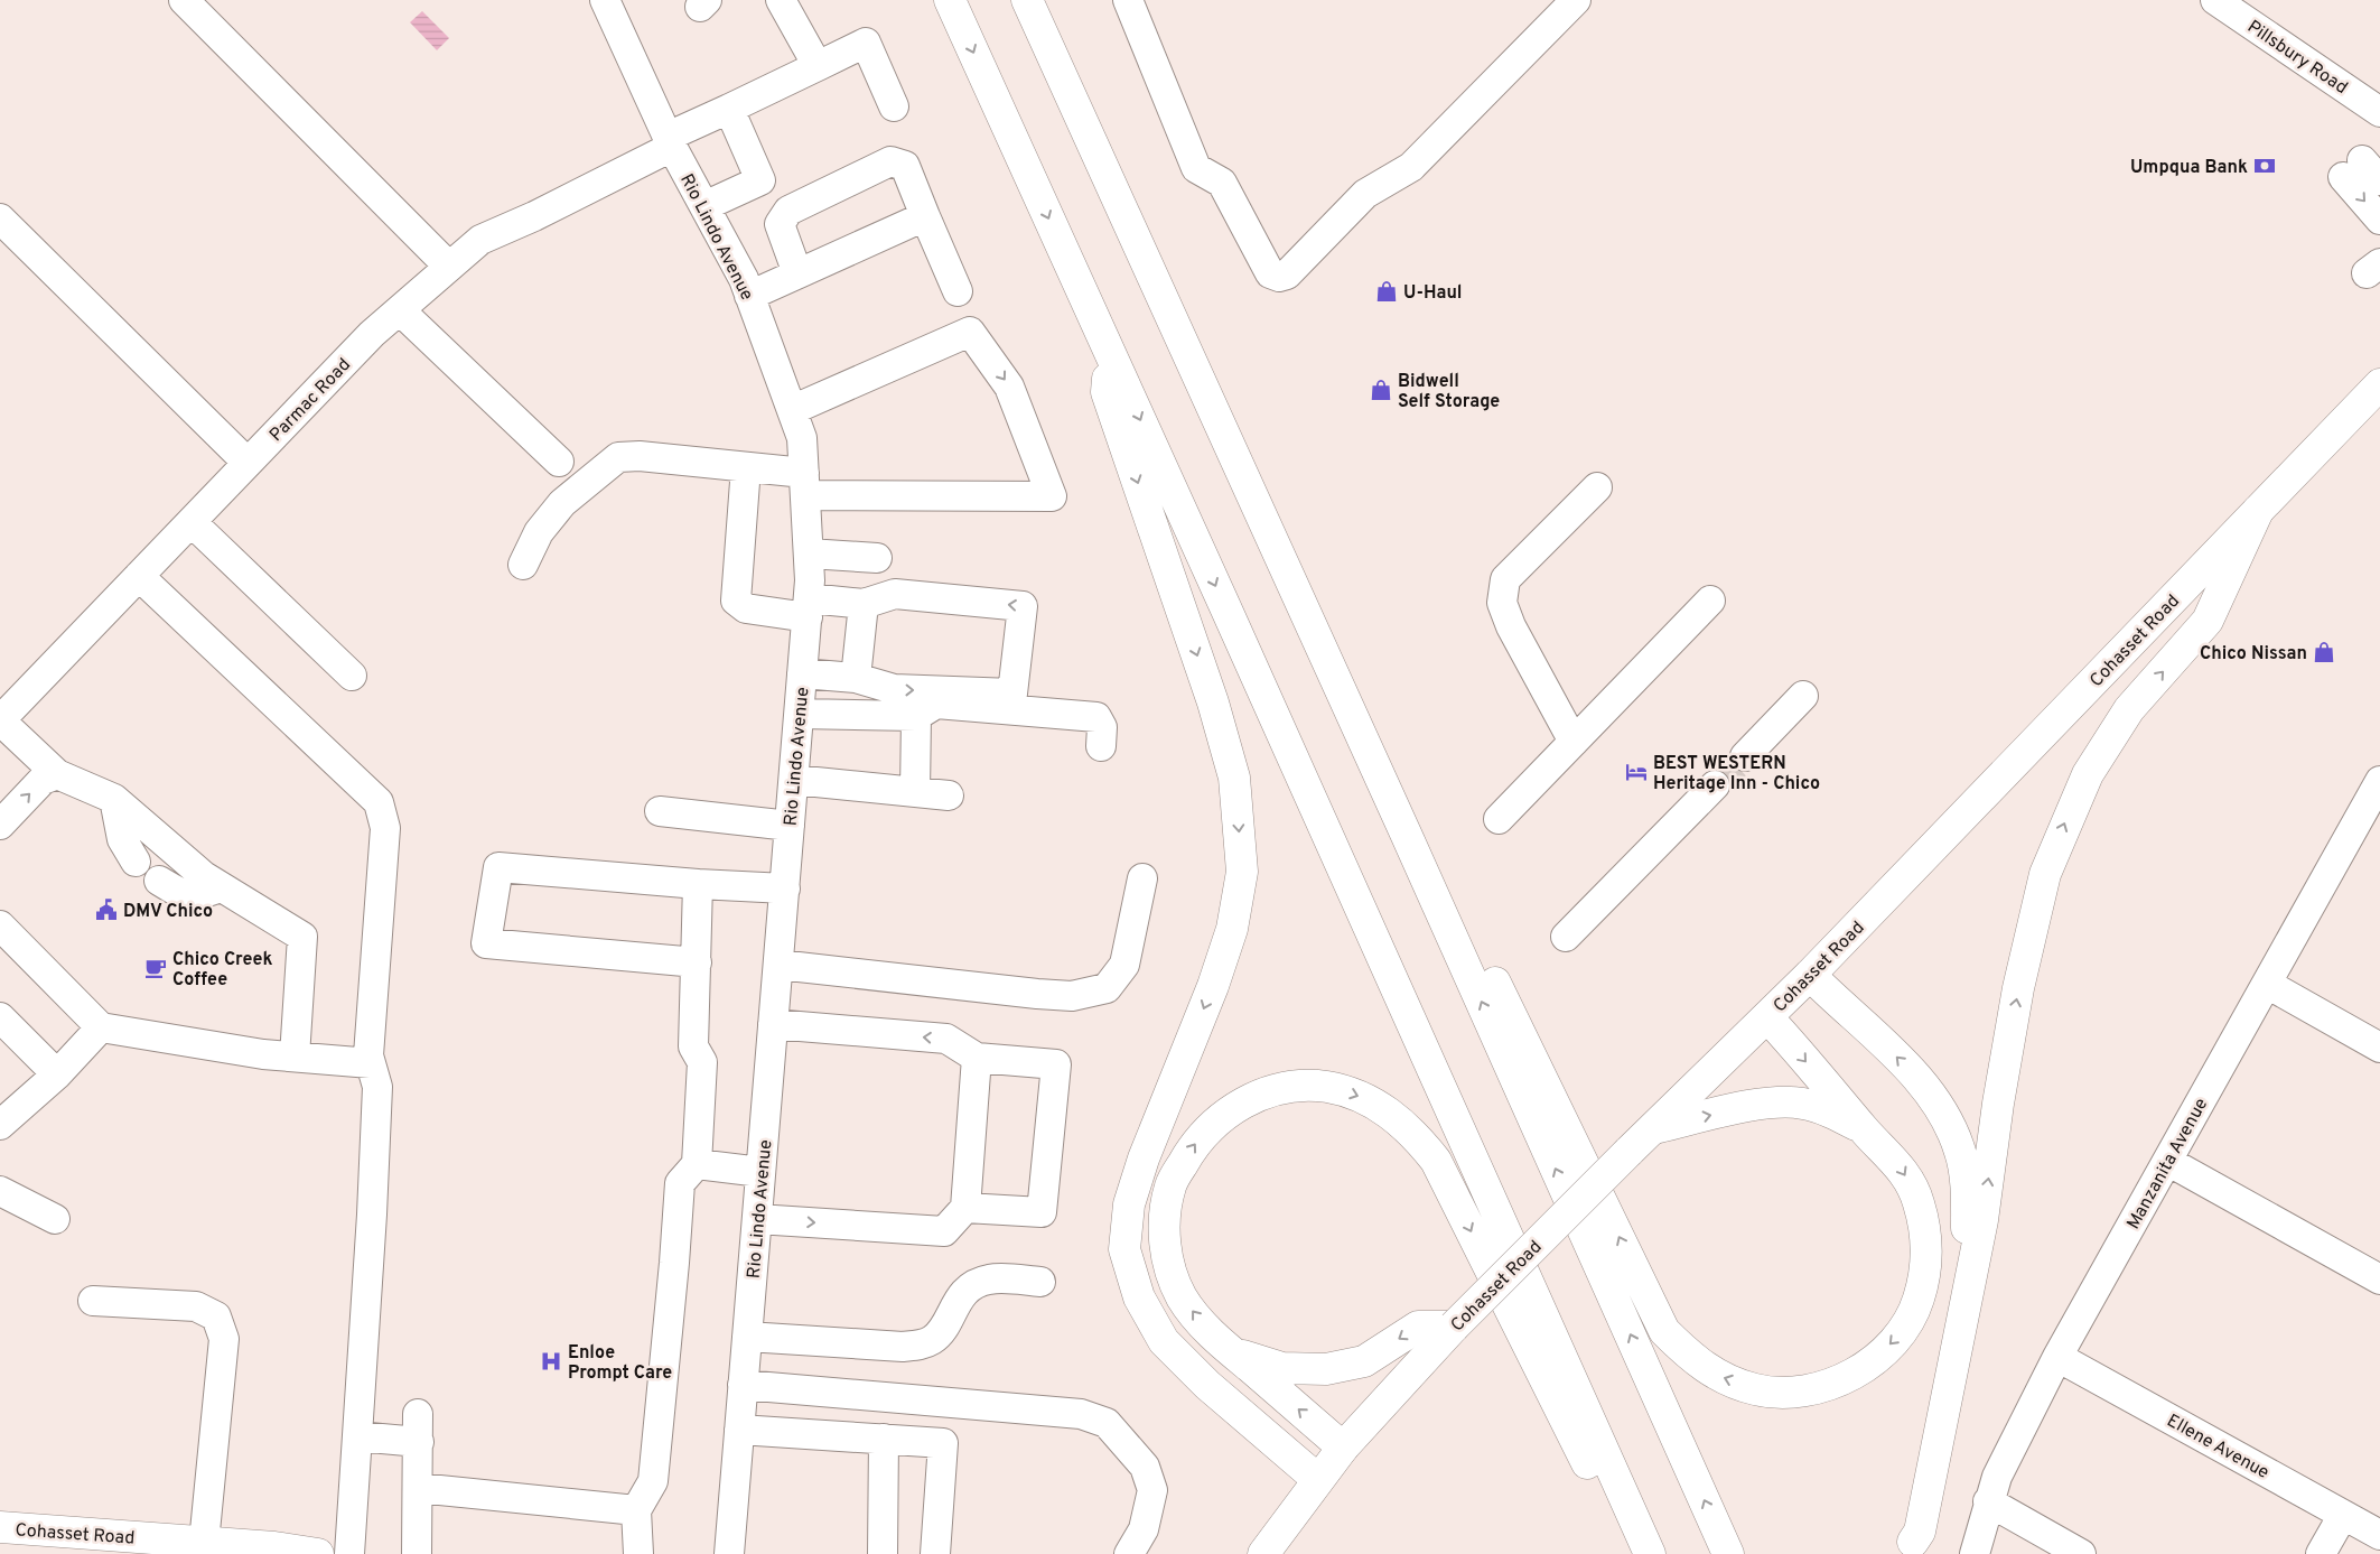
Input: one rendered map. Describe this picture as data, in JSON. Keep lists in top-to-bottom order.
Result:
{
  "streets": {
    "main road": ["Cohasset Road"],
    "street": [
      "Pillsbury Road",
      "Rio Lindo Avenue",
      "Parmac Road",
      "Manzanita Avenue",
      "Ellene Avenue"
    ]
  },
  "crossings": [
    ["Rio Lindo Avenue", "Parmac Road"],
    ["Manzanita Avenue", "Ellene Avenue"]
  ],
  "places": {
    "bank": ["Umpqua Bank"],
    "shop": ["U-Haul", "Bidwell Self Storage", "Chico Nissan"],
    "hotel": ["BEST WESTERN Heritage Inn - Chico"],
    "public building": ["DMV Chico"],
    "cafe": ["Chico Creek Coffee"],
    "hospital": ["Enloe Prompt Care"]
  }
}
